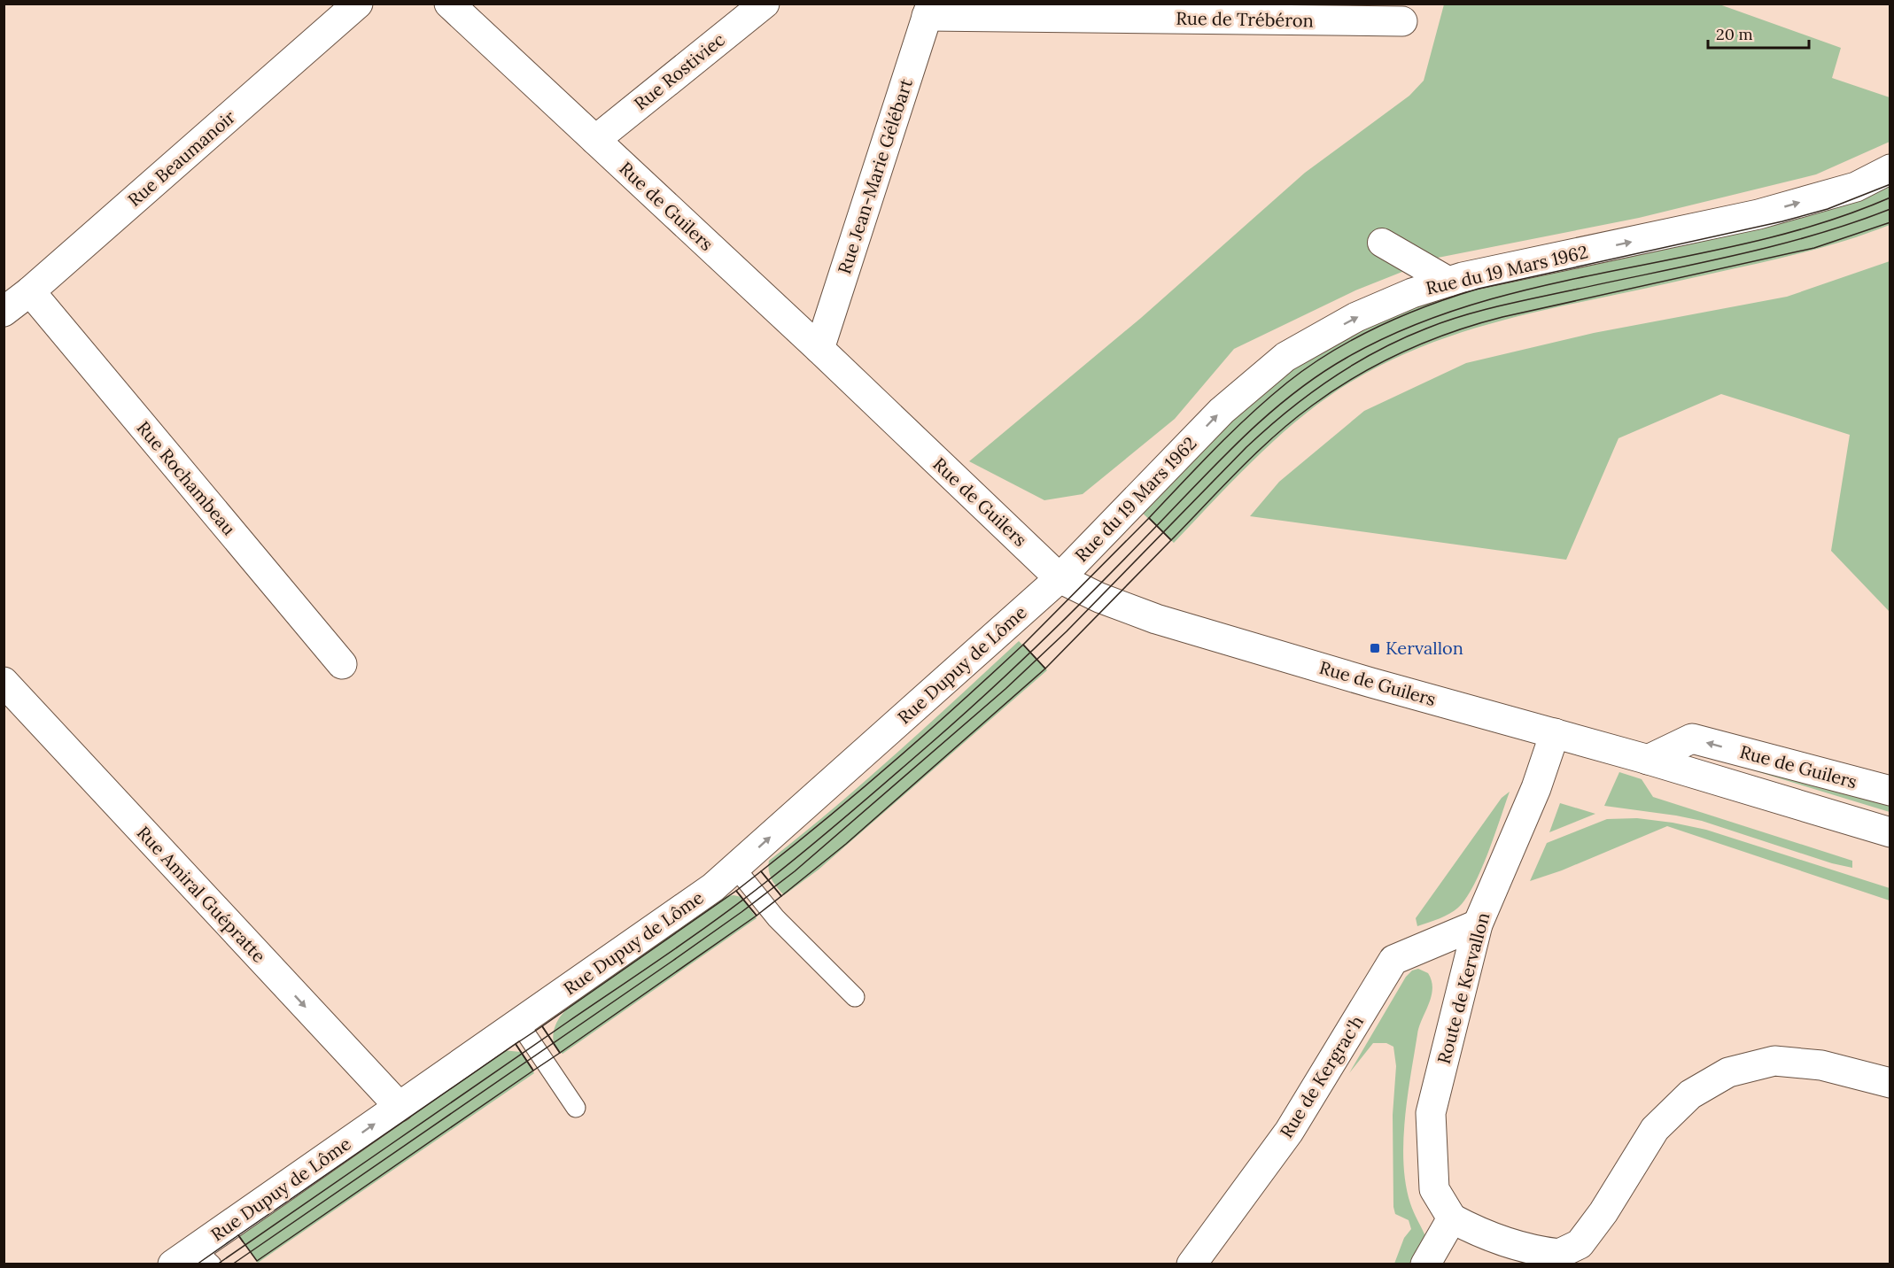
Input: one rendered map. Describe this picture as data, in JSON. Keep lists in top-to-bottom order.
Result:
{
  "streets": {
    "street": [
      "Rue de Trébéron",
      "Rue Rostiviec",
      "Rue Beaumanoir",
      "Rue Jean-Marie Gélébart",
      "Rue de Guilers",
      "Rue du 19 Mars 1962",
      "Rue Rochambeau",
      "Rue Dupuy de Lôme",
      "Rue Amiral Guépratte",
      "Route de Kervallon",
      "Rue de Kergrac'h"
    ]
  },
  "crossings": [
    ["Rue de Trébéron", "Rue Jean-Marie Gélébart"],
    ["Rue Rostiviec", "Rue de Guilers"],
    ["Rue Beaumanoir", "Rue Rochambeau"],
    ["Rue Jean-Marie Gélébart", "Rue de Guilers"],
    ["Rue de Guilers", "Rue du 19 Mars 1962"],
    ["Rue de Guilers", "Rue Dupuy de Lôme"],
    ["Rue de Guilers", "Route de Kervallon"],
    ["Rue du 19 Mars 1962", "Rue Dupuy de Lôme"],
    ["Rue Dupuy de Lôme", "Rue Amiral Guépratte"],
    ["Route de Kervallon", "Rue de Kergrac'h"]
  ],
  "one_way": ["Rue du 19 Mars 1962", "Rue Dupuy de Lôme", "Rue Amiral Guépratte"],
  "places": {
    "transit": ["Kervallon"]
  },
  "scale_bar": "20 m"
}
